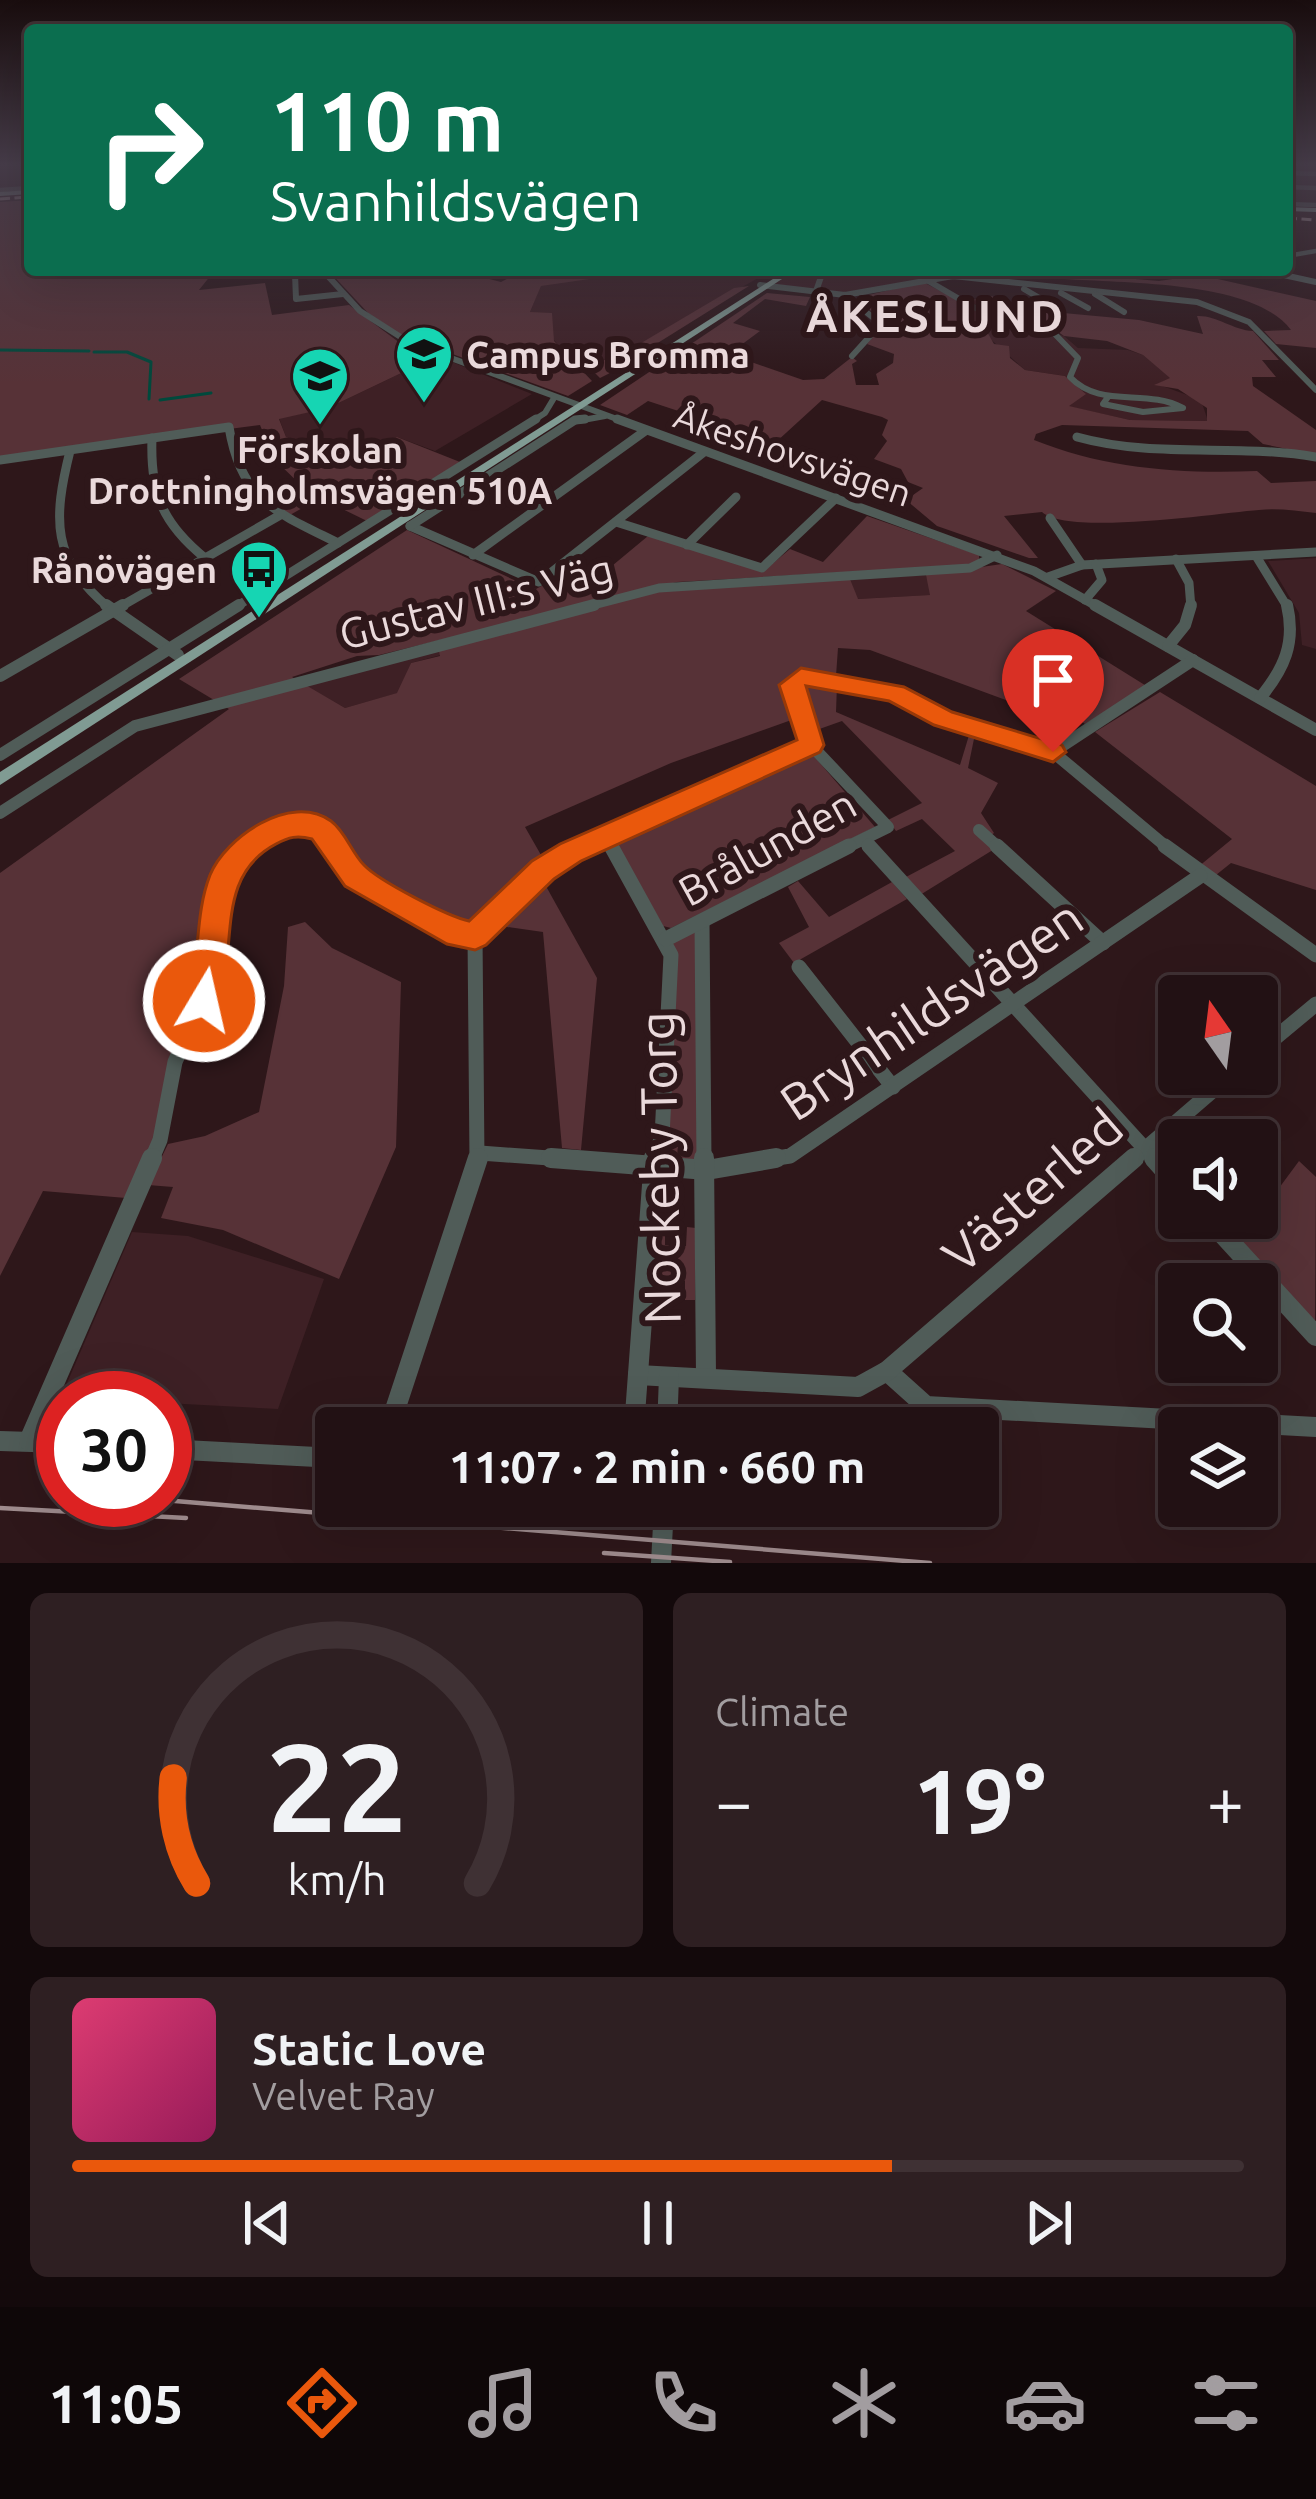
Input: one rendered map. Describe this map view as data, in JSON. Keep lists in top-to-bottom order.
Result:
{
  "streets": {
    "street": [
      "Åkeshovsvägen",
      "Gustav III:s Väg",
      "Brålunden",
      "Brynhildsvägen",
      "Nockeby Torg",
      "Västerled"
    ]
  },
  "crossings": [
    ["Åkeshovsvägen", "Gustav III:s Väg"],
    ["Brålunden", "Nockeby Torg"],
    ["Brynhildsvägen", "Nockeby Torg"]
  ],
  "districts": ["ÅKESLUND"],
  "places": {
    "school or university": ["Campus Bromma", "Förskolan Drottningholmsvägen 510A"],
    "bus stop": ["Rånövägen"]
  },
  "north": "top",
  "page": {
    "turn": ["110 m", "Svanhildsvägen"],
    "limit": "30",
    "trip": "11:07 · 2 min · 660 m",
    "tile": "Climate",
    "heat": ["−", "19°", "+"],
    "song": ["Static Love", "Velvet Ray"],
    "tabs": "11:05",
    "gauge": ["22", "km/h"]
  }
}
